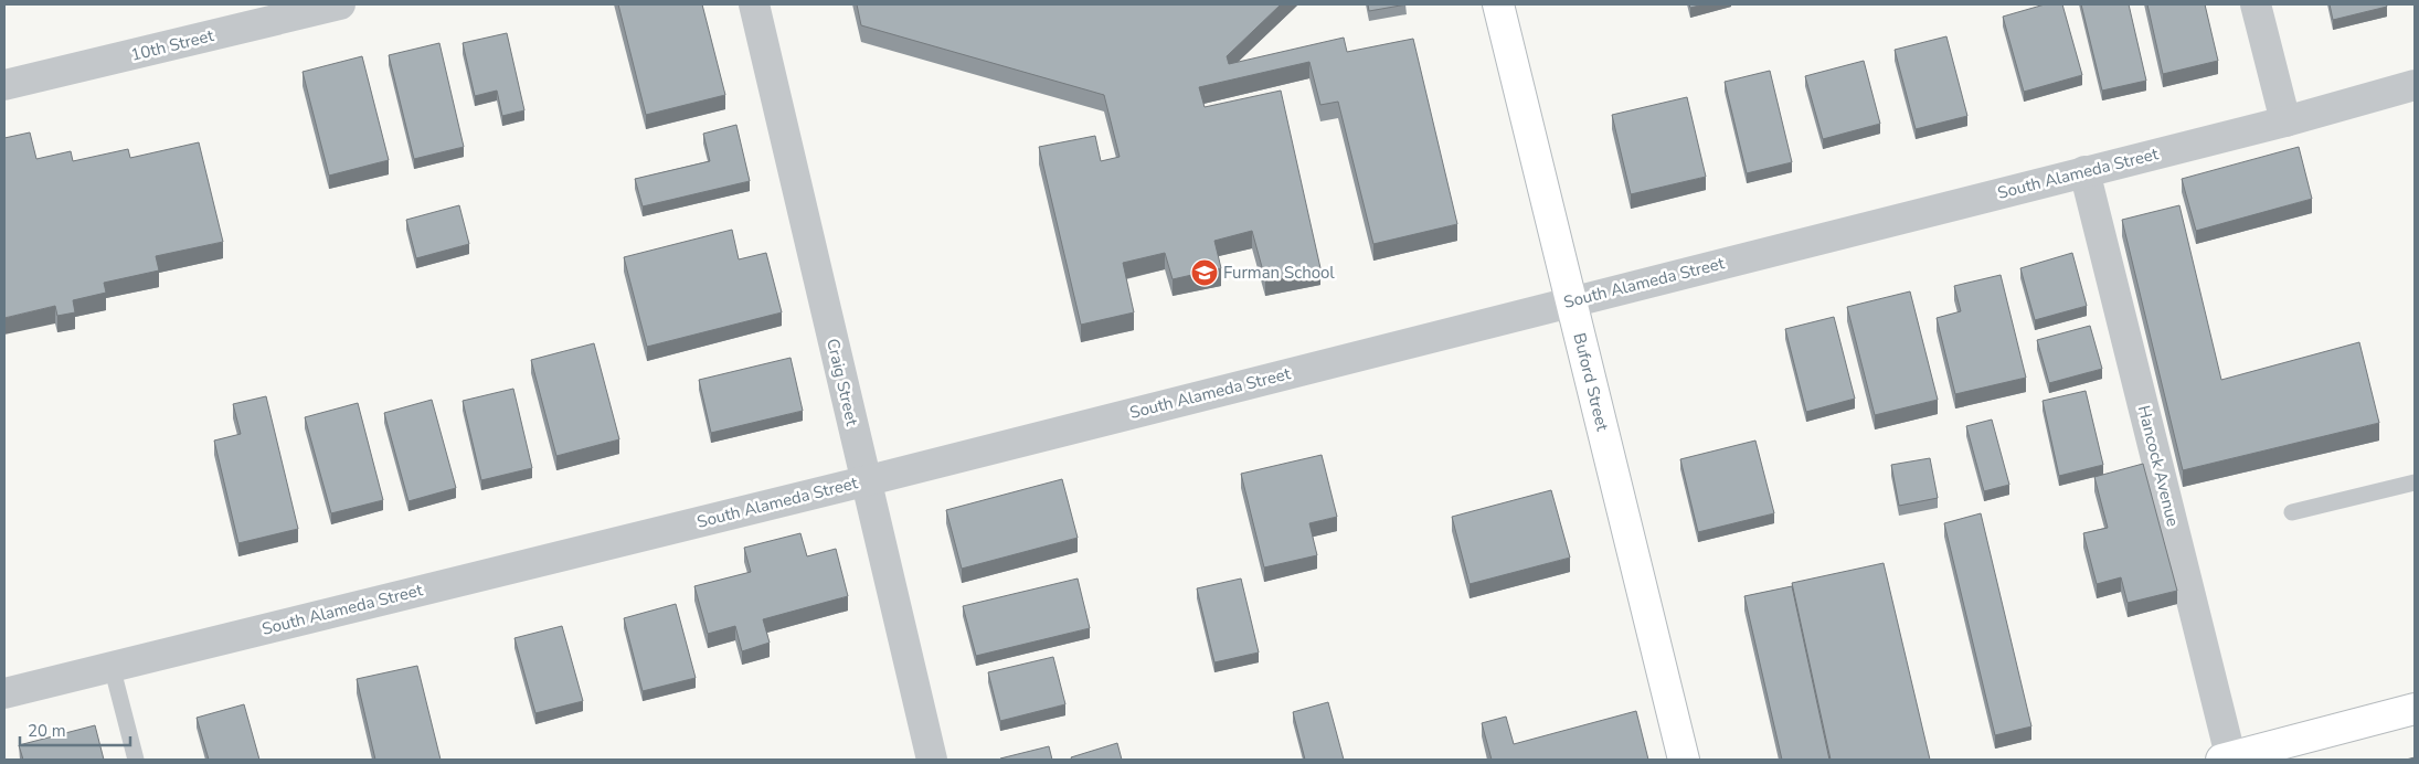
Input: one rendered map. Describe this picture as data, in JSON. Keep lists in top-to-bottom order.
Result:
{
  "streets": {
    "street": [
      "10th Street",
      "South Alameda Street",
      "Craig Street",
      "Buford Street",
      "Hancock Avenue"
    ]
  },
  "crossings": [
    ["South Alameda Street", "Craig Street"],
    ["South Alameda Street", "Buford Street"],
    ["South Alameda Street", "Hancock Avenue"]
  ],
  "places": {
    "school or university": ["Furman School"]
  },
  "scale_bar": "20 m"
}
